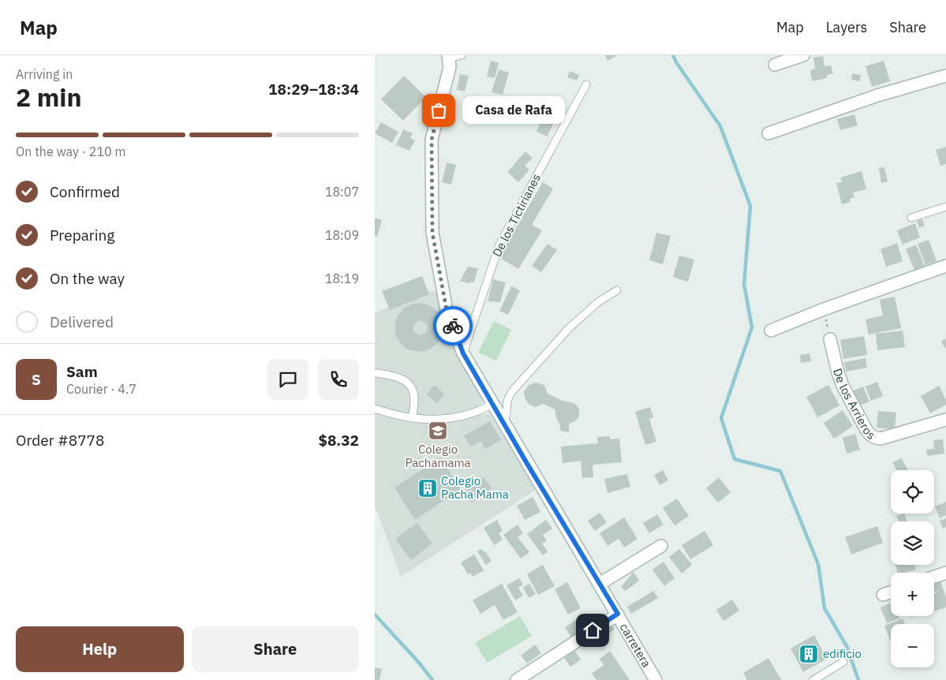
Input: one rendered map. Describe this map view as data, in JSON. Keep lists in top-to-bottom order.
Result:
{
  "streets": {
    "street": ["De los Arrieros", "carretera"],
    "lane": ["De los Tictirianes"]
  },
  "crossings": [
    ["De los Tictirianes", "carretera"]
  ],
  "places": {
    "other": ["Casa de Rafa"],
    "school or university": ["Colegio Pachamama"],
    "building": ["Colegio Pacha Mama", "edificio"]
  },
  "page": {
    "header": "Map",
    "nav": ["Map", "Layers", "Share"],
    "heading": ["2 min", "Arriving in", "18:29–18:34"],
    "panel": [
      "Sam",
      "Courier · 4.7",
      "Order #8778",
      "$8.32"
    ],
    "bubble": "Casa de Rafa",
    "bar": "On the way · 210 m",
    "list": [
      ["Confirmed", "18:07"],
      ["Preparing", "18:09"],
      ["On the way", "18:19"],
      "Delivered"
    ],
    "round": "S",
    "map_buttons": ["+", "−"],
    "buttons": ["Help", "Share"]
  }
}
